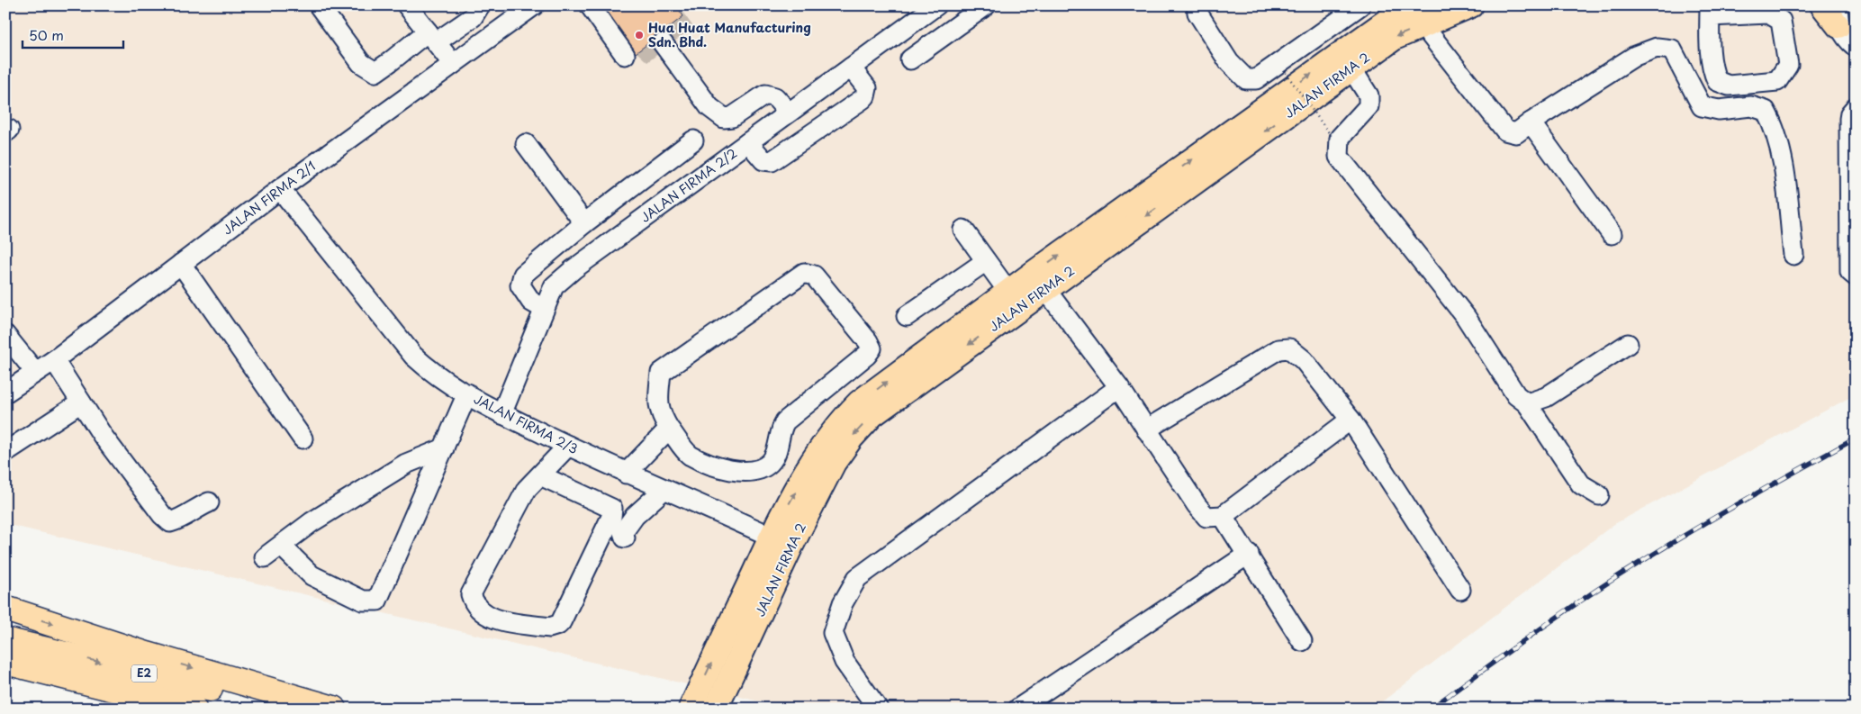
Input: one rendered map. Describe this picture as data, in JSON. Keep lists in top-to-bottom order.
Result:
{
  "streets": {
    "highway": ["E2"],
    "main road": ["JALAN FIRMA 2"],
    "street": ["JALAN FIRMA 2/2", "JALAN FIRMA 2/1", "JALAN FIRMA 2/3"]
  },
  "crossings": [
    ["JALAN FIRMA 2", "JALAN FIRMA 2/3"],
    ["JALAN FIRMA 2/2", "JALAN FIRMA 2/3"],
    ["JALAN FIRMA 2/1", "JALAN FIRMA 2/3"]
  ],
  "places": ["Hua Huat Manufacturing Sdn. Bhd."],
  "scale_bar": "50 m"
}
